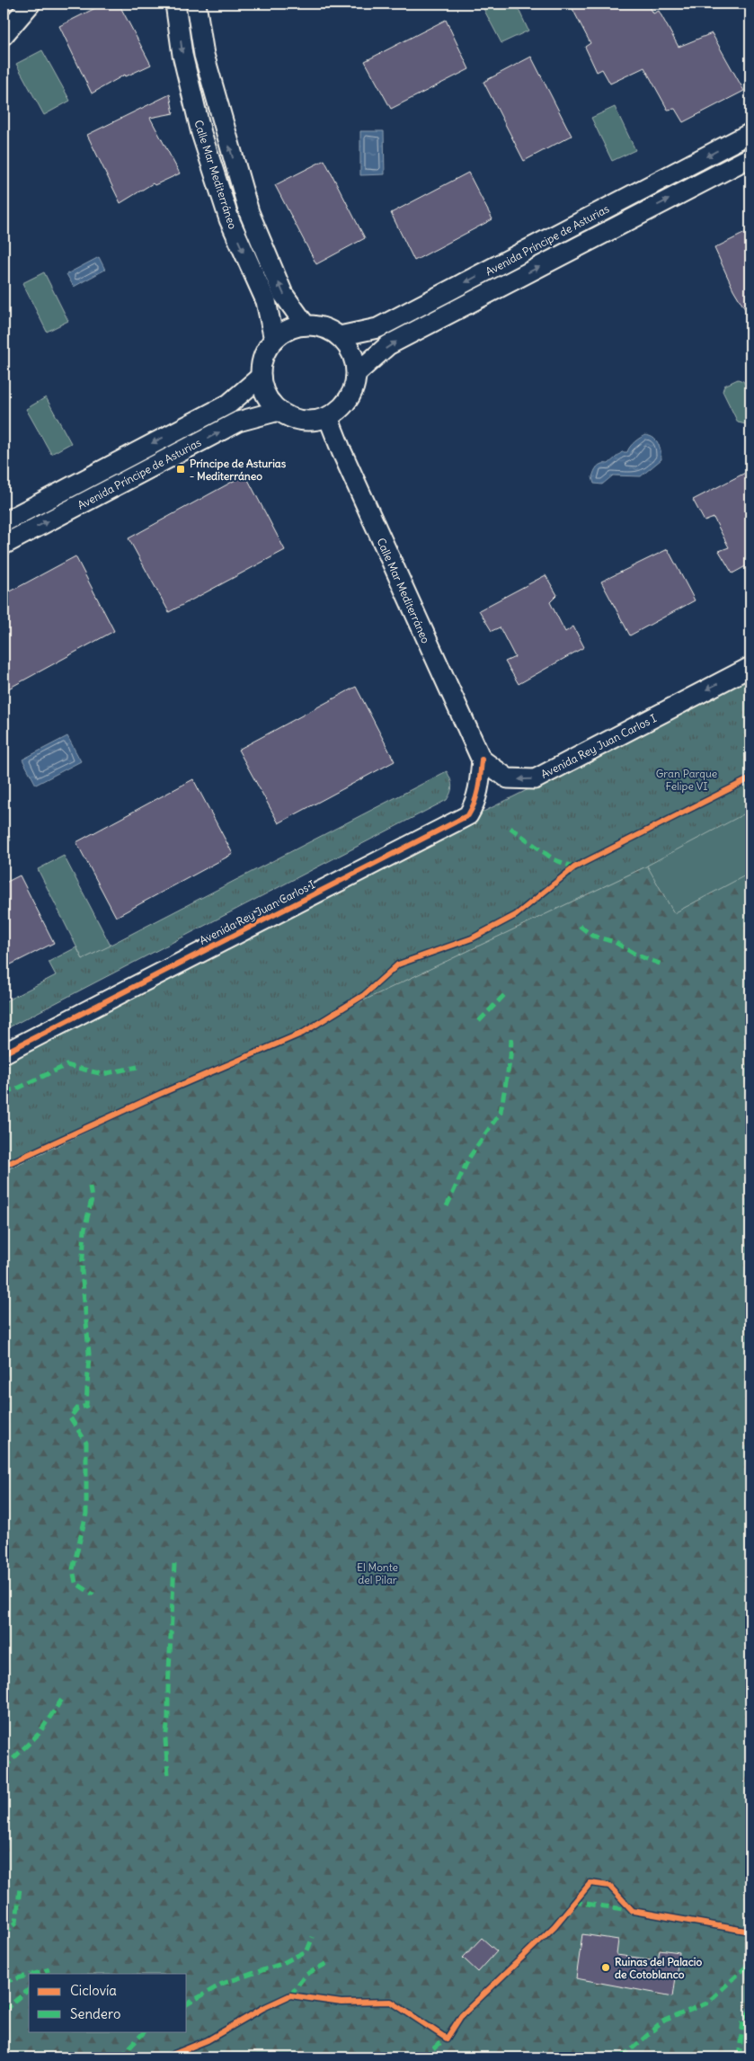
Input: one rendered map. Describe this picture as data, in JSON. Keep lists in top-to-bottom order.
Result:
{
  "streets": {
    "street": ["Calle Mar Mediterráneo", "Avenida Príncipe de Asturias", "Avenida Rey Juan Carlos I"]
  },
  "crossings": [
    ["Calle Mar Mediterráneo", "Avenida Príncipe de Asturias"],
    ["Calle Mar Mediterráneo", "Avenida Rey Juan Carlos I"]
  ],
  "parks": ["Gran Parque Felipe VI", "El Monte del Pilar"],
  "places": {
    "transit": ["Príncipe de Asturias - Mediterráneo"],
    "other": ["Ruinas del Palacio de Cotoblanco"]
  },
  "legend": ["Ciclovía", "Sendero"]
}
